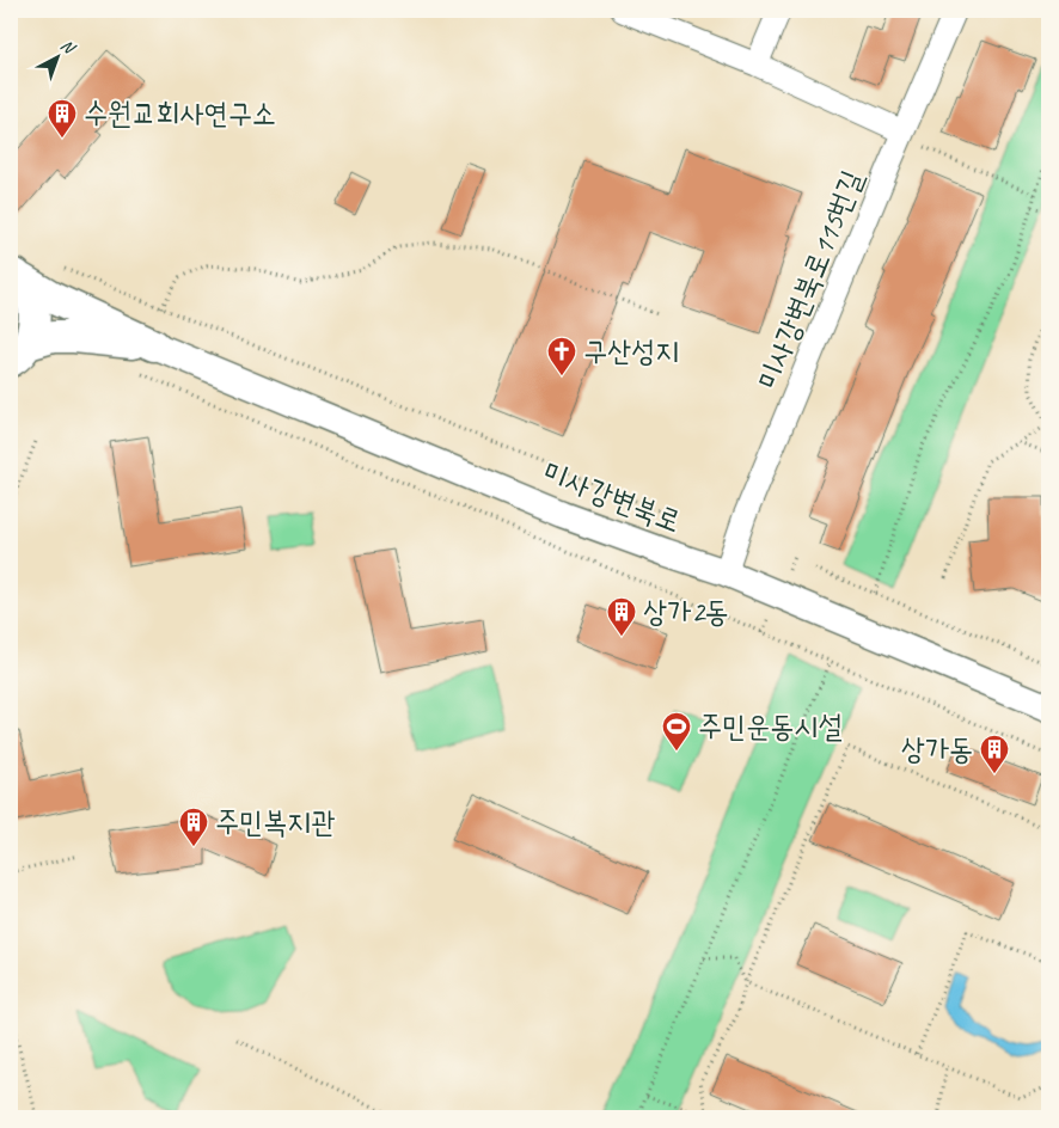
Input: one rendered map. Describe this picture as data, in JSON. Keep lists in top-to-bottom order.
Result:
{
  "streets": {
    "street": ["미사강변북로115번길", "미사강변북로"]
  },
  "crossings": [
    ["미사강변북로115번길", "미사강변북로"]
  ],
  "places": {
    "building": [
      "수원교회사연구소",
      "상가2동",
      "상가동",
      "주민복지관"
    ],
    "church": ["구산성지"],
    "sports": ["주민운동시설"]
  },
  "north": "top right"
}
